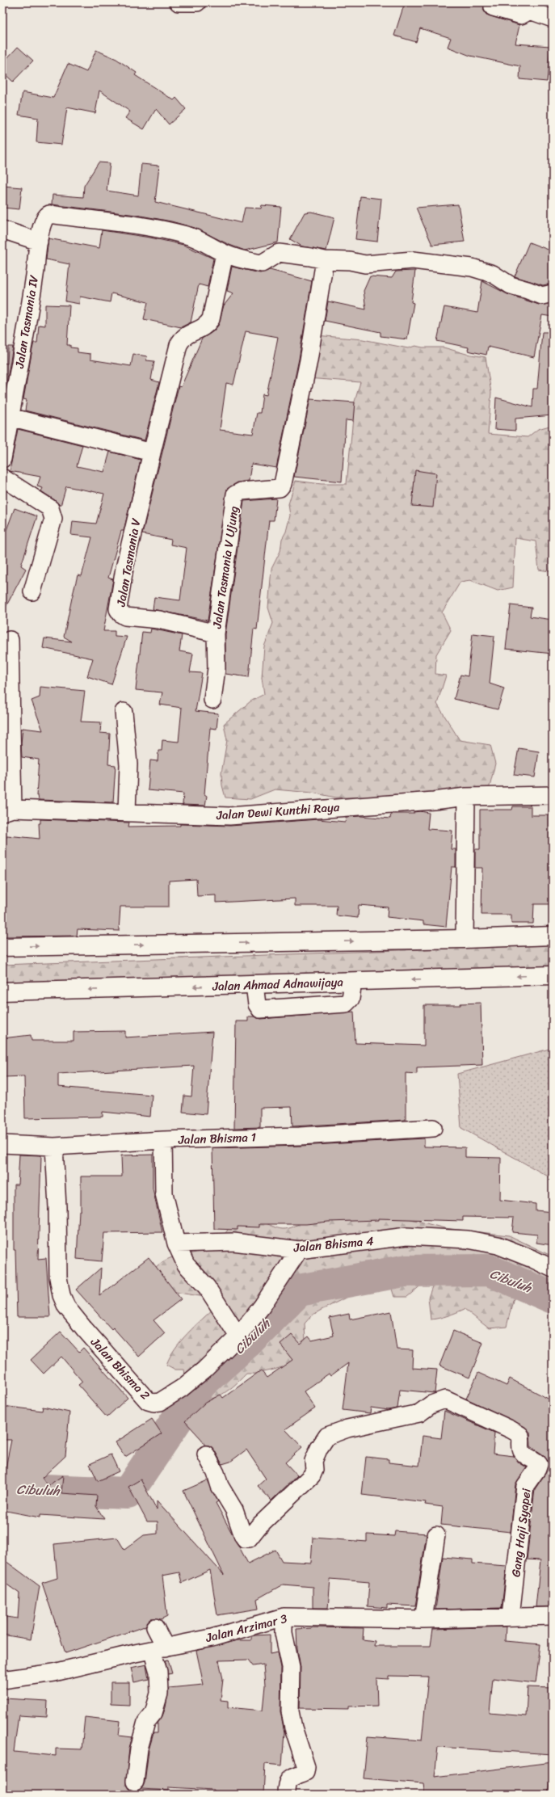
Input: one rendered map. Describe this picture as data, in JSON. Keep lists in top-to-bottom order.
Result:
{
  "streets": {
    "main road": ["Jalan Ahmad Adnawijaya"],
    "street": [
      "Jalan Tasmania IV",
      "Jalan Tasmania V",
      "Jalan Tasmania V Ujung",
      "Jalan Dewi Kunthi Raya",
      "Jalan Bhisma 1",
      "Jalan Bhisma 4",
      "Jalan Bhisma 2",
      "Gang Haji Syapei",
      "Jalan Arzimar 3"
    ]
  },
  "crossings": [
    ["Jalan Tasmania IV", "Jalan Tasmania V"],
    ["Jalan Tasmania IV", "Jalan Tasmania V Ujung"],
    ["Jalan Tasmania V", "Jalan Tasmania V Ujung"],
    ["Jalan Bhisma 1", "Jalan Bhisma 2"],
    ["Jalan Bhisma 4", "Jalan Bhisma 2"],
    ["Gang Haji Syapei", "Jalan Arzimar 3"]
  ],
  "water": ["Cibuluh"]
}
